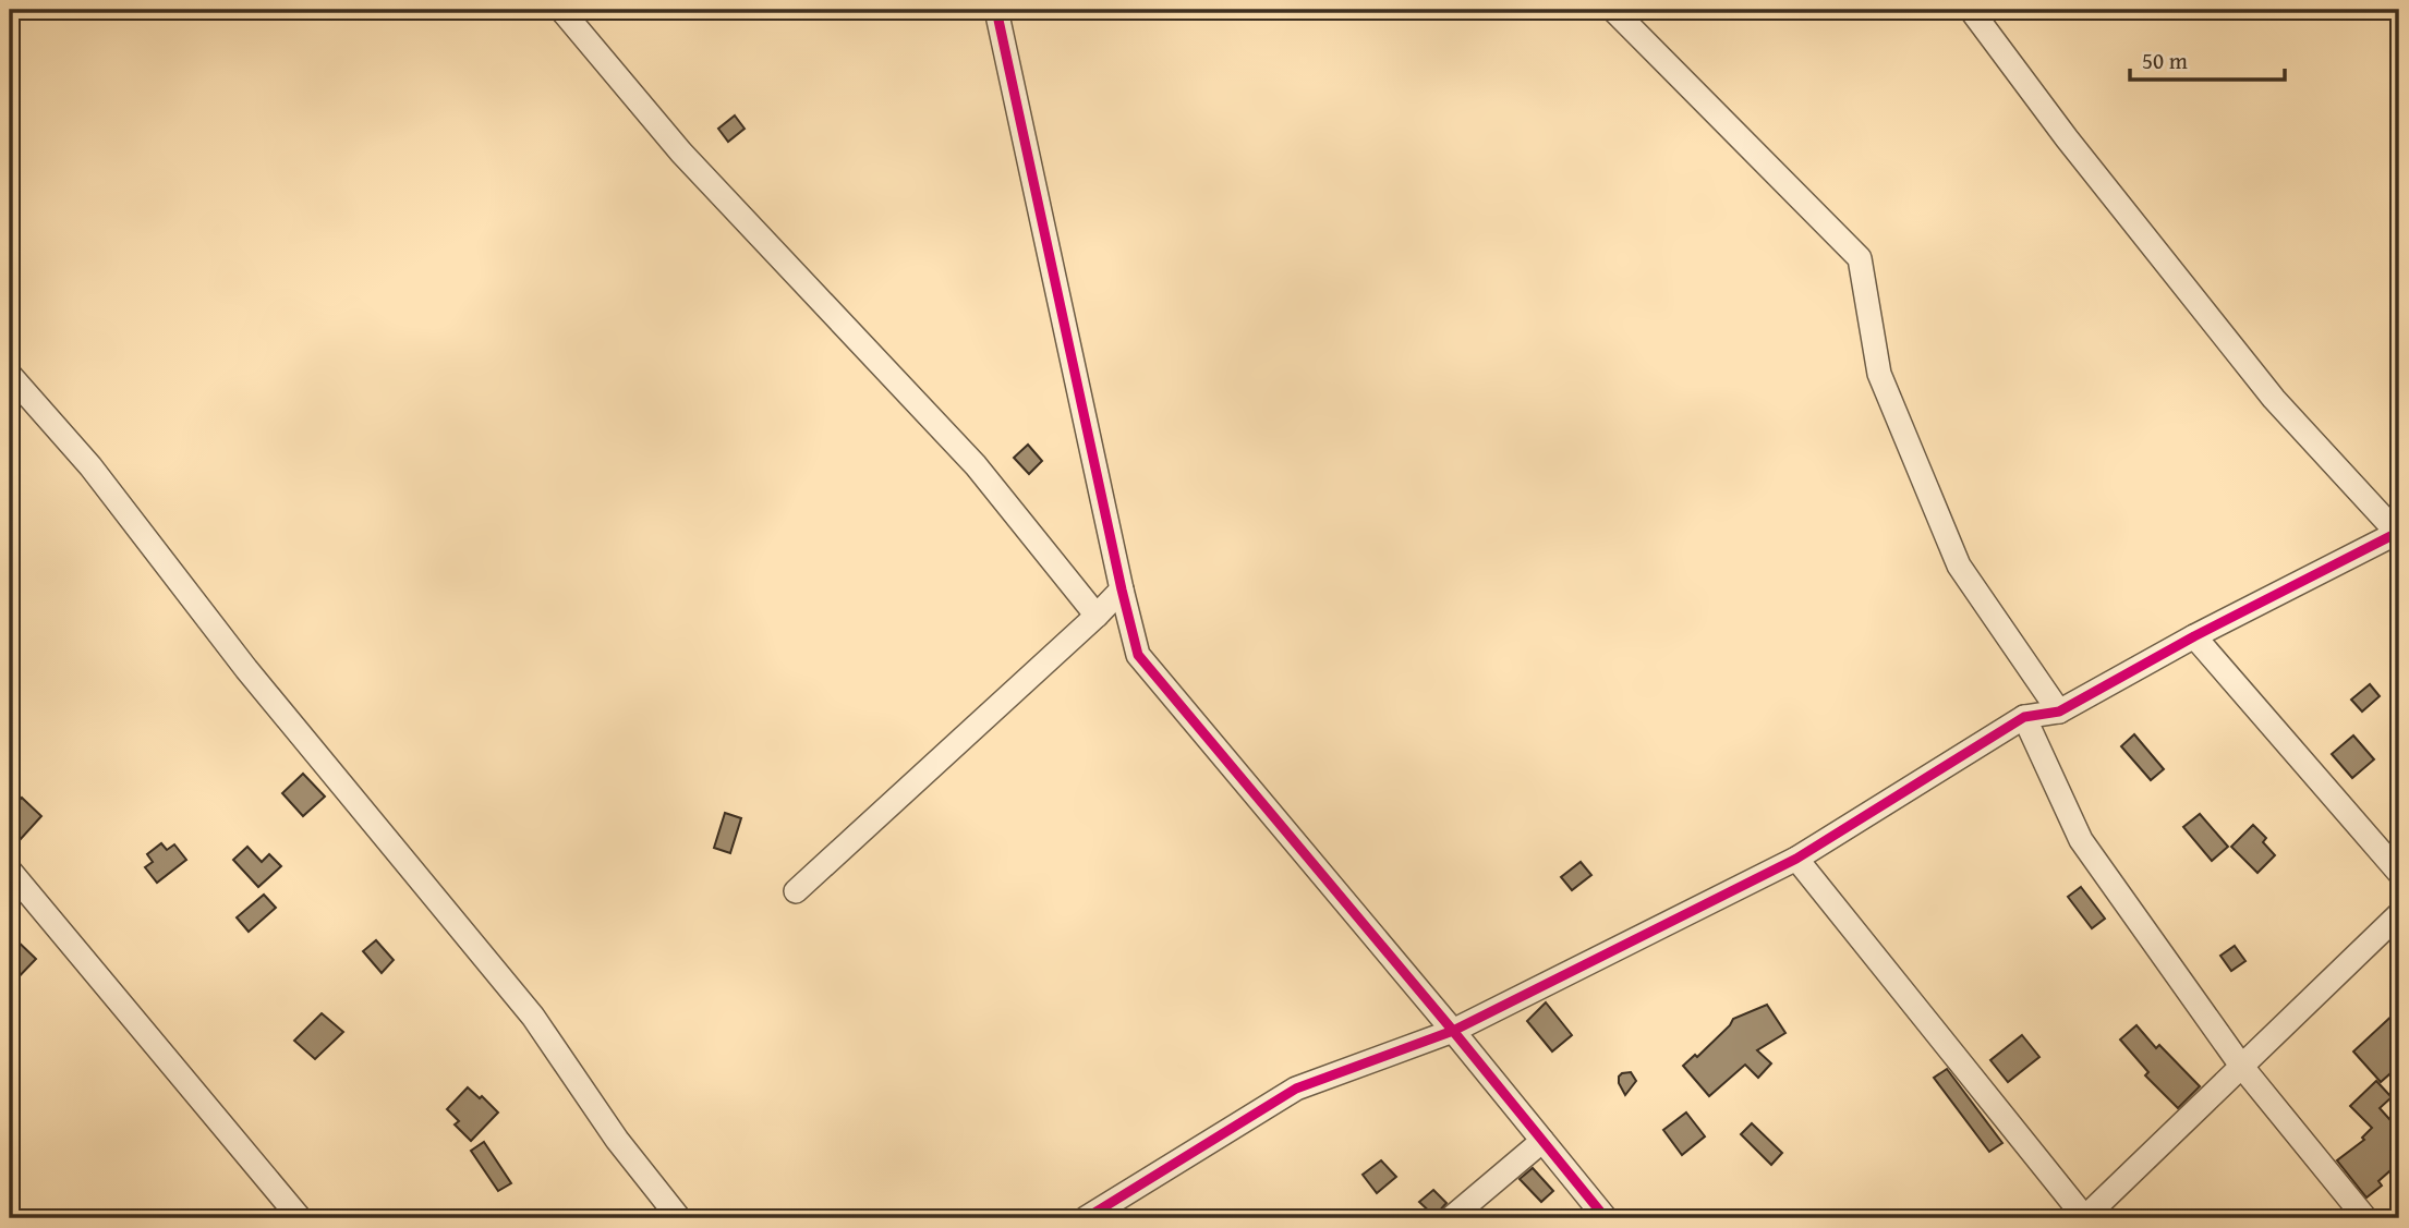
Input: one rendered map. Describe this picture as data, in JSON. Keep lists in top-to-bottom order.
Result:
{
  "scale_bar": "50 m"
}
